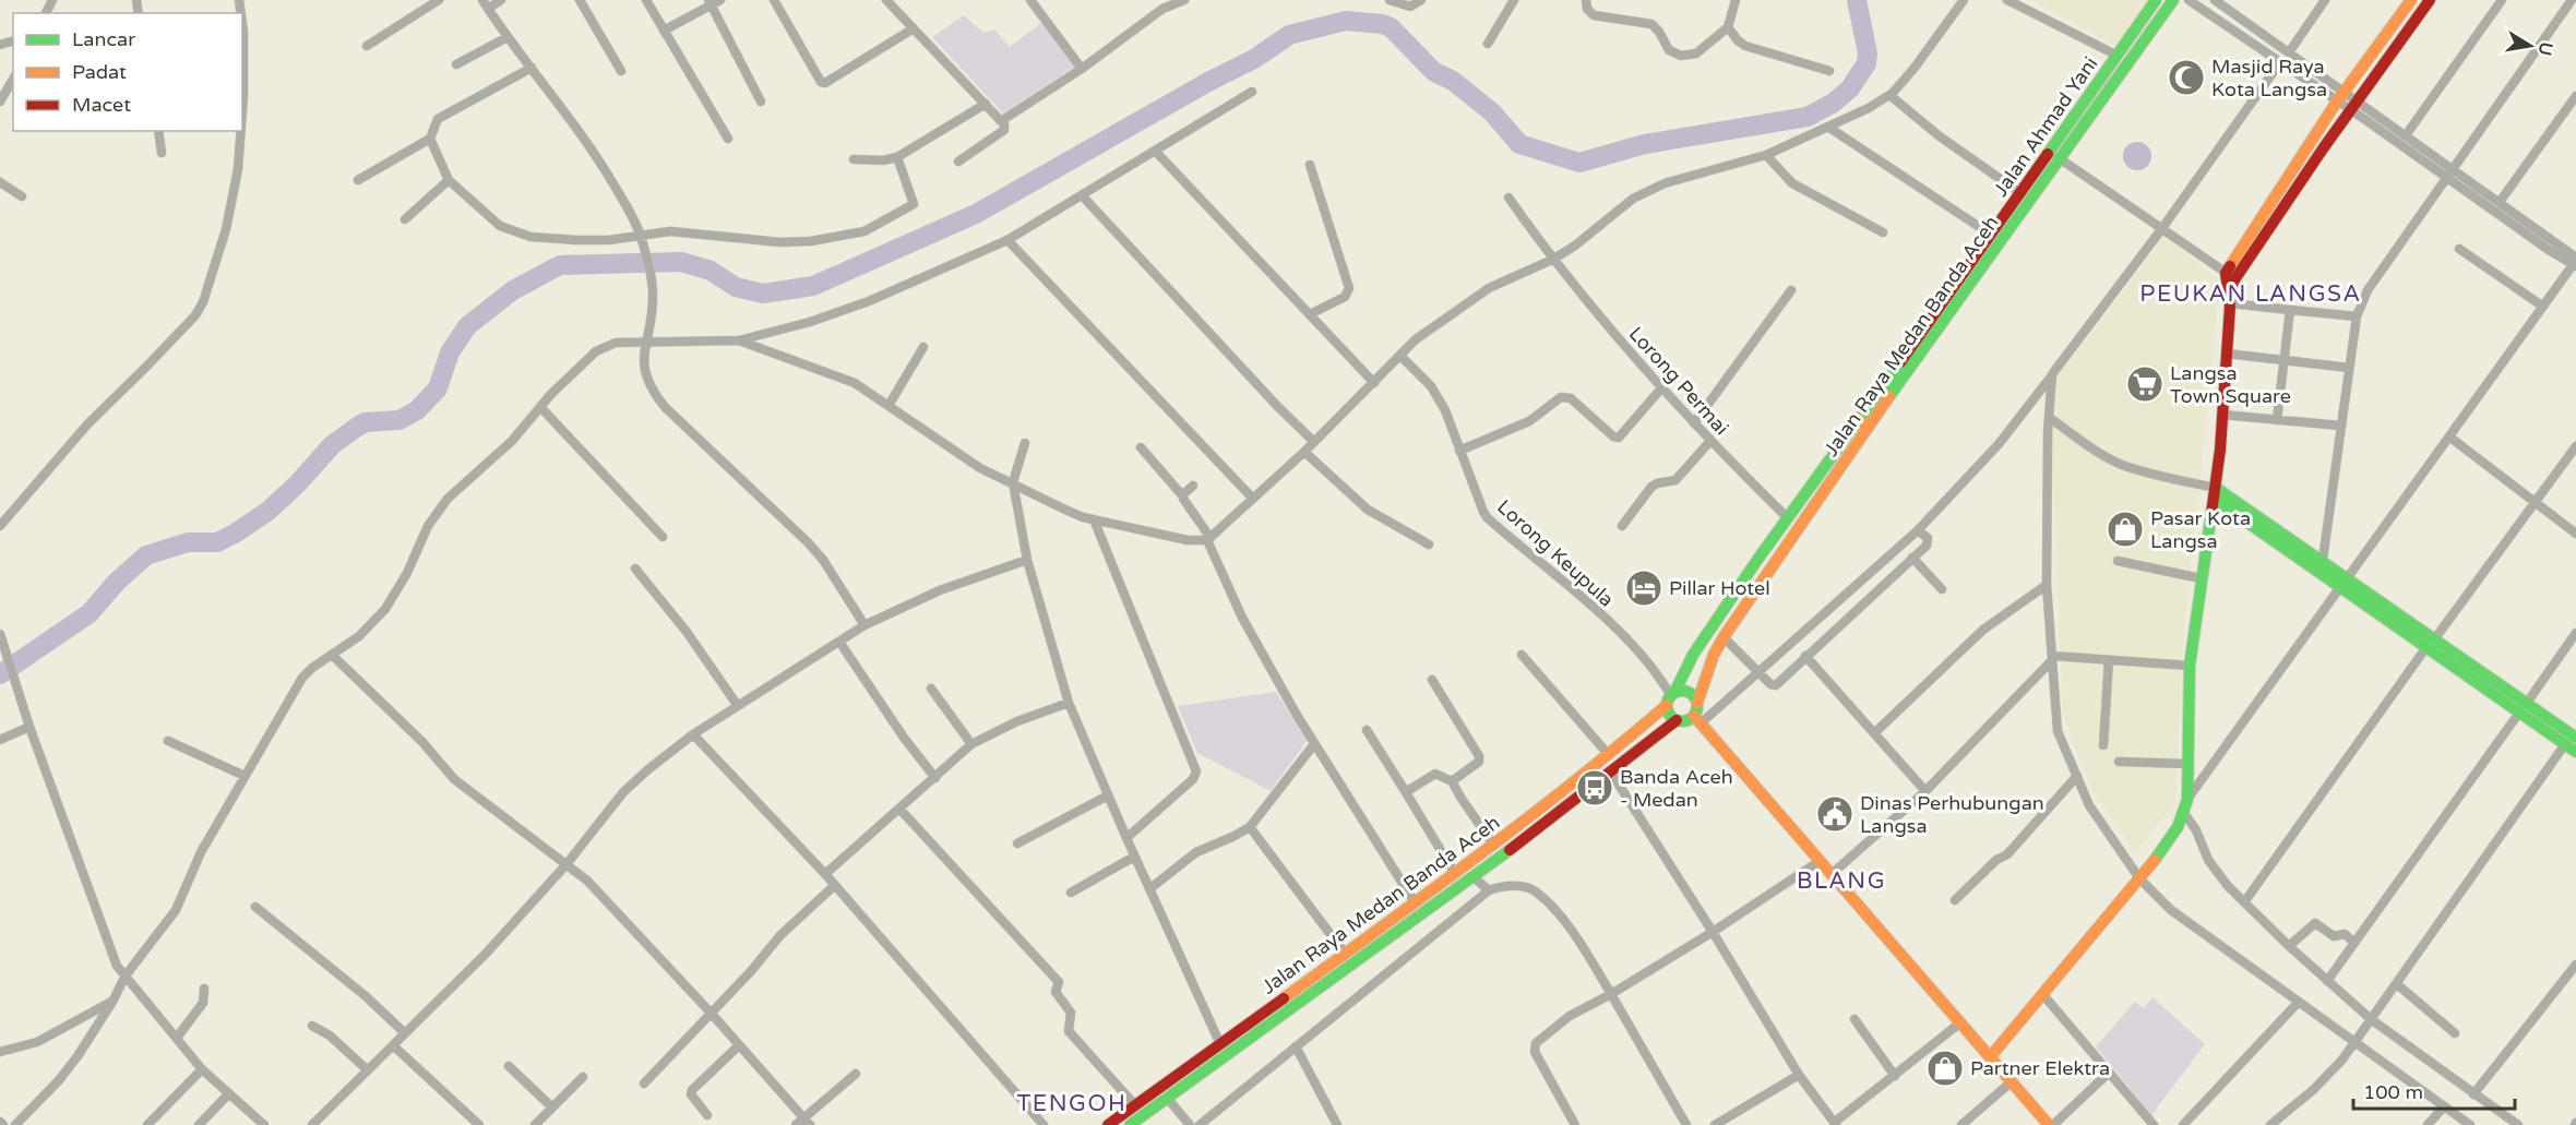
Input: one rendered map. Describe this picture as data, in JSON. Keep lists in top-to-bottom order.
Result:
{
  "streets": {
    "main road": ["Jalan Ahmad Yani", "Jalan Raya Medan Banda Aceh"],
    "street": ["Lorong Permai", "Lorong Keupula"]
  },
  "crossings": [
    ["Jalan Ahmad Yani", "Jalan Raya Medan Banda Aceh"],
    ["Jalan Ahmad Yani", "Lorong Permai"],
    ["Jalan Ahmad Yani", "Lorong Keupula"],
    ["Jalan Raya Medan Banda Aceh", "Lorong Keupula"]
  ],
  "districts": ["PEUKAN LANGSA", "BLANG", "TENGOH"],
  "places": {
    "mosque": ["Masjid Raya Kota Langsa"],
    "supermarket": ["Langsa Town Square"],
    "shop": ["Pasar Kota Langsa", "Partner Elektra"],
    "hotel": ["Pillar Hotel"],
    "bus stop": ["Banda Aceh - Medan"],
    "public building": ["Dinas Perhubungan Langsa"]
  },
  "legend": ["Lancar", "Padat", "Macet"],
  "scale_bar": "100 m",
  "north": "right"
}
